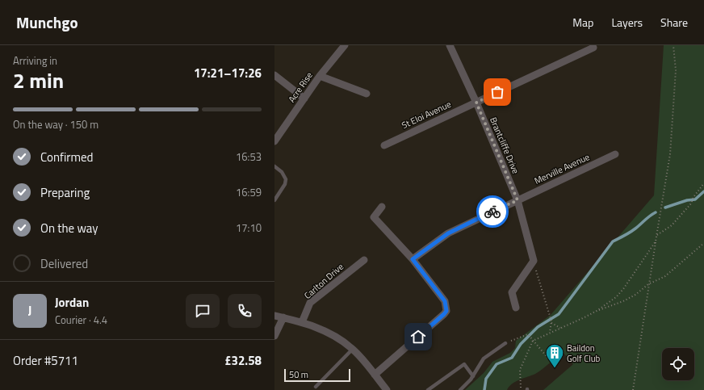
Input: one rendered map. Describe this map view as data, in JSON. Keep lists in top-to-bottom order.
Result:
{
  "streets": {
    "street": [
      "Acre Rise",
      "St Eloi Avenue",
      "Brantcliffe Drive",
      "Merville Avenue",
      "Carlton Drive"
    ]
  },
  "crossings": [
    ["St Eloi Avenue", "Brantcliffe Drive"],
    ["Brantcliffe Drive", "Merville Avenue"]
  ],
  "places": {
    "building": ["Baildon Golf Club"]
  },
  "scale_bar": "50 m",
  "page": {
    "header": "Munchgo",
    "nav": ["Map", "Layers", "Share"],
    "heading": ["2 min", "Arriving in", "17:21–17:26"],
    "panel": [
      "Jordan",
      "Courier · 4.4",
      "Order #5711",
      "£32.58"
    ],
    "bar": "On the way · 150 m",
    "list": [
      ["Confirmed", "16:53"],
      ["Preparing", "16:59"],
      ["On the way", "17:10"],
      "Delivered"
    ],
    "round": "J",
    "scale": "50 m"
  }
}
